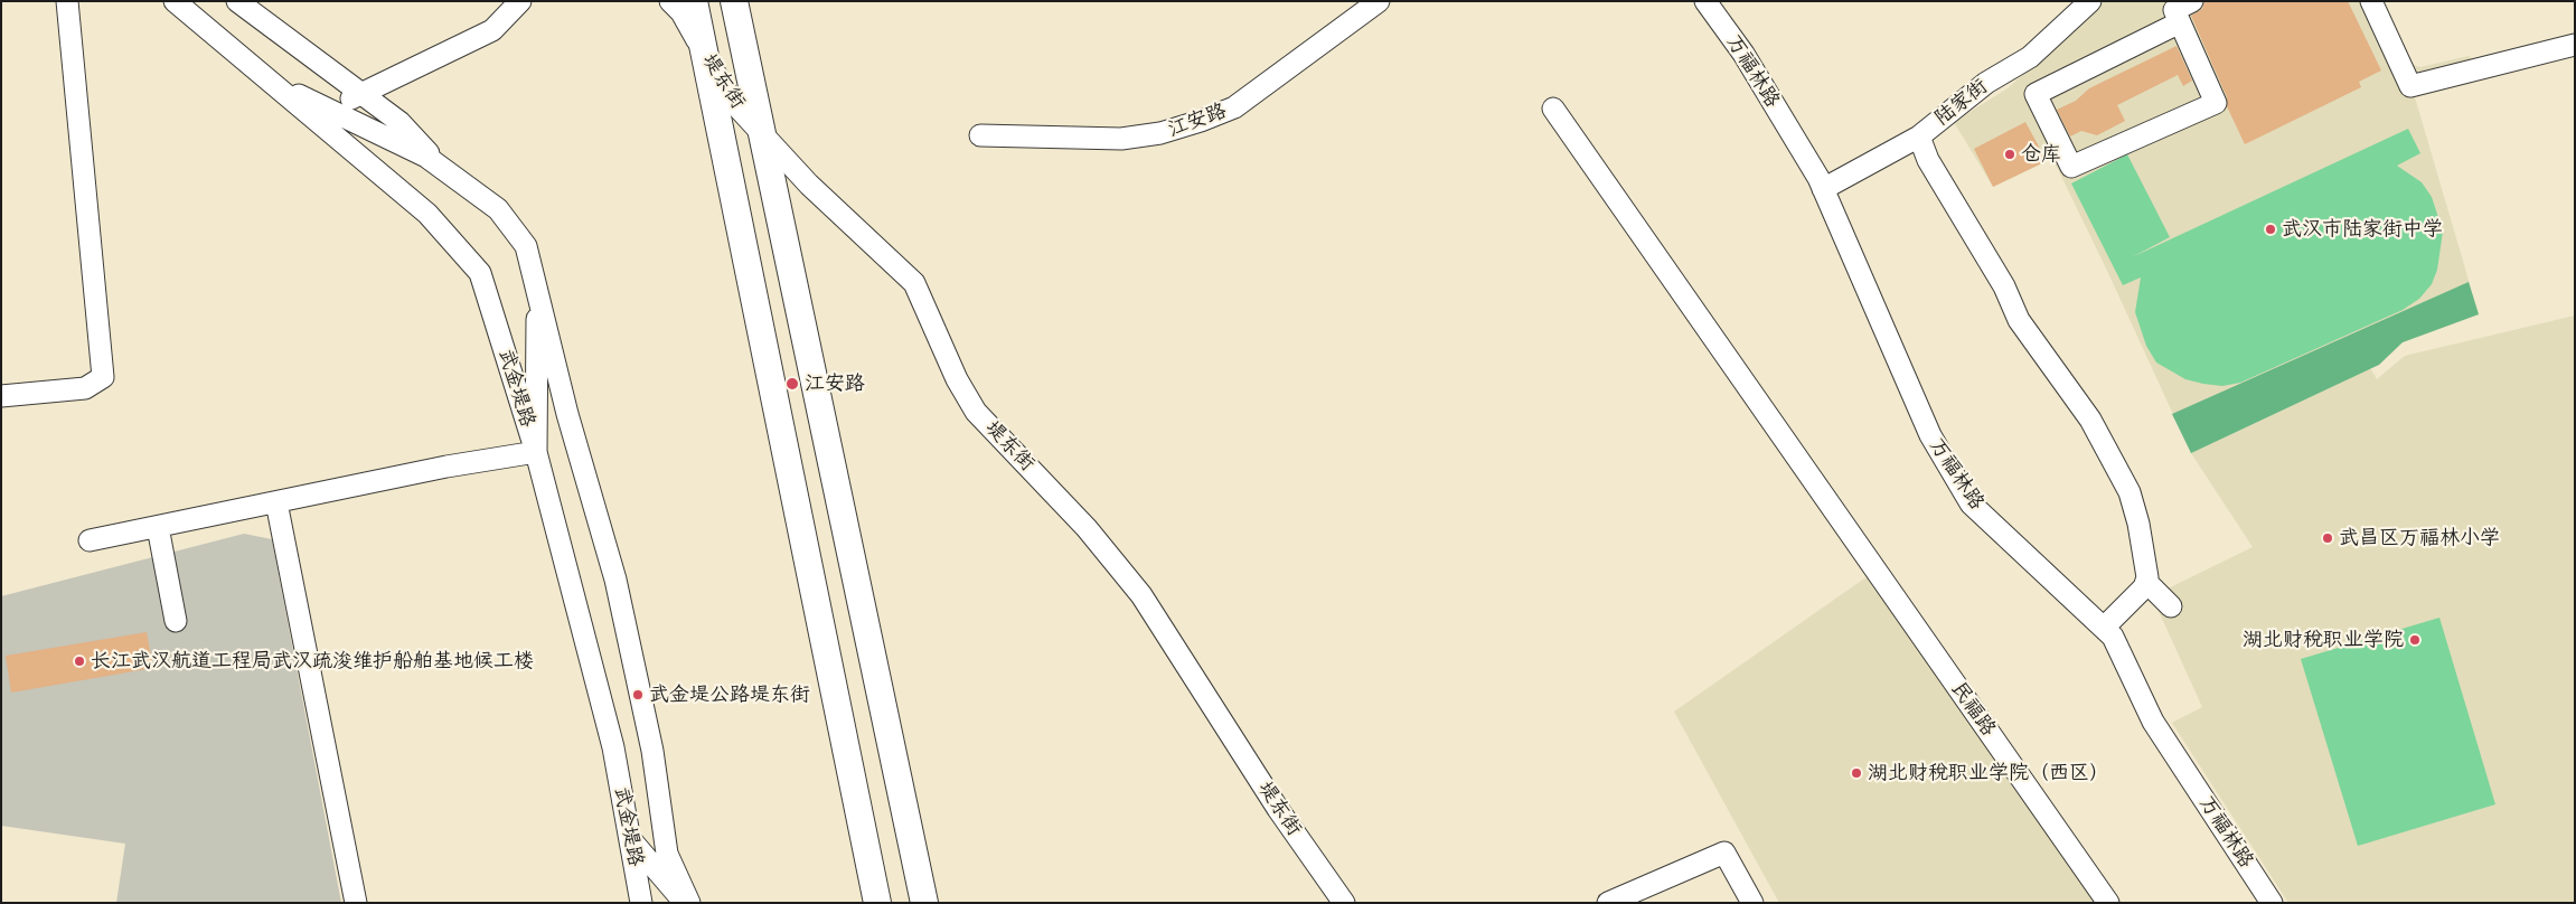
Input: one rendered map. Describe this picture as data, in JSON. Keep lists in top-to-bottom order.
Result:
{
  "streets": {
    "street": [
      "万福林路",
      "堤东街",
      "陆家街",
      "江安路",
      "武金堤路",
      "民福路"
    ]
  },
  "crossings": [
    ["万福林路", "陆家街"]
  ],
  "places": [
    "仓库",
    "武汉市陆家街中学",
    "江安路",
    "武昌区万福林小学",
    "湖北财税职业学院",
    "长江武汉航道工程局武汉疏浚维护船舶基地候工楼",
    "武金堤公路堤东街",
    "湖北财税职业学院（西区）"
  ]
}
